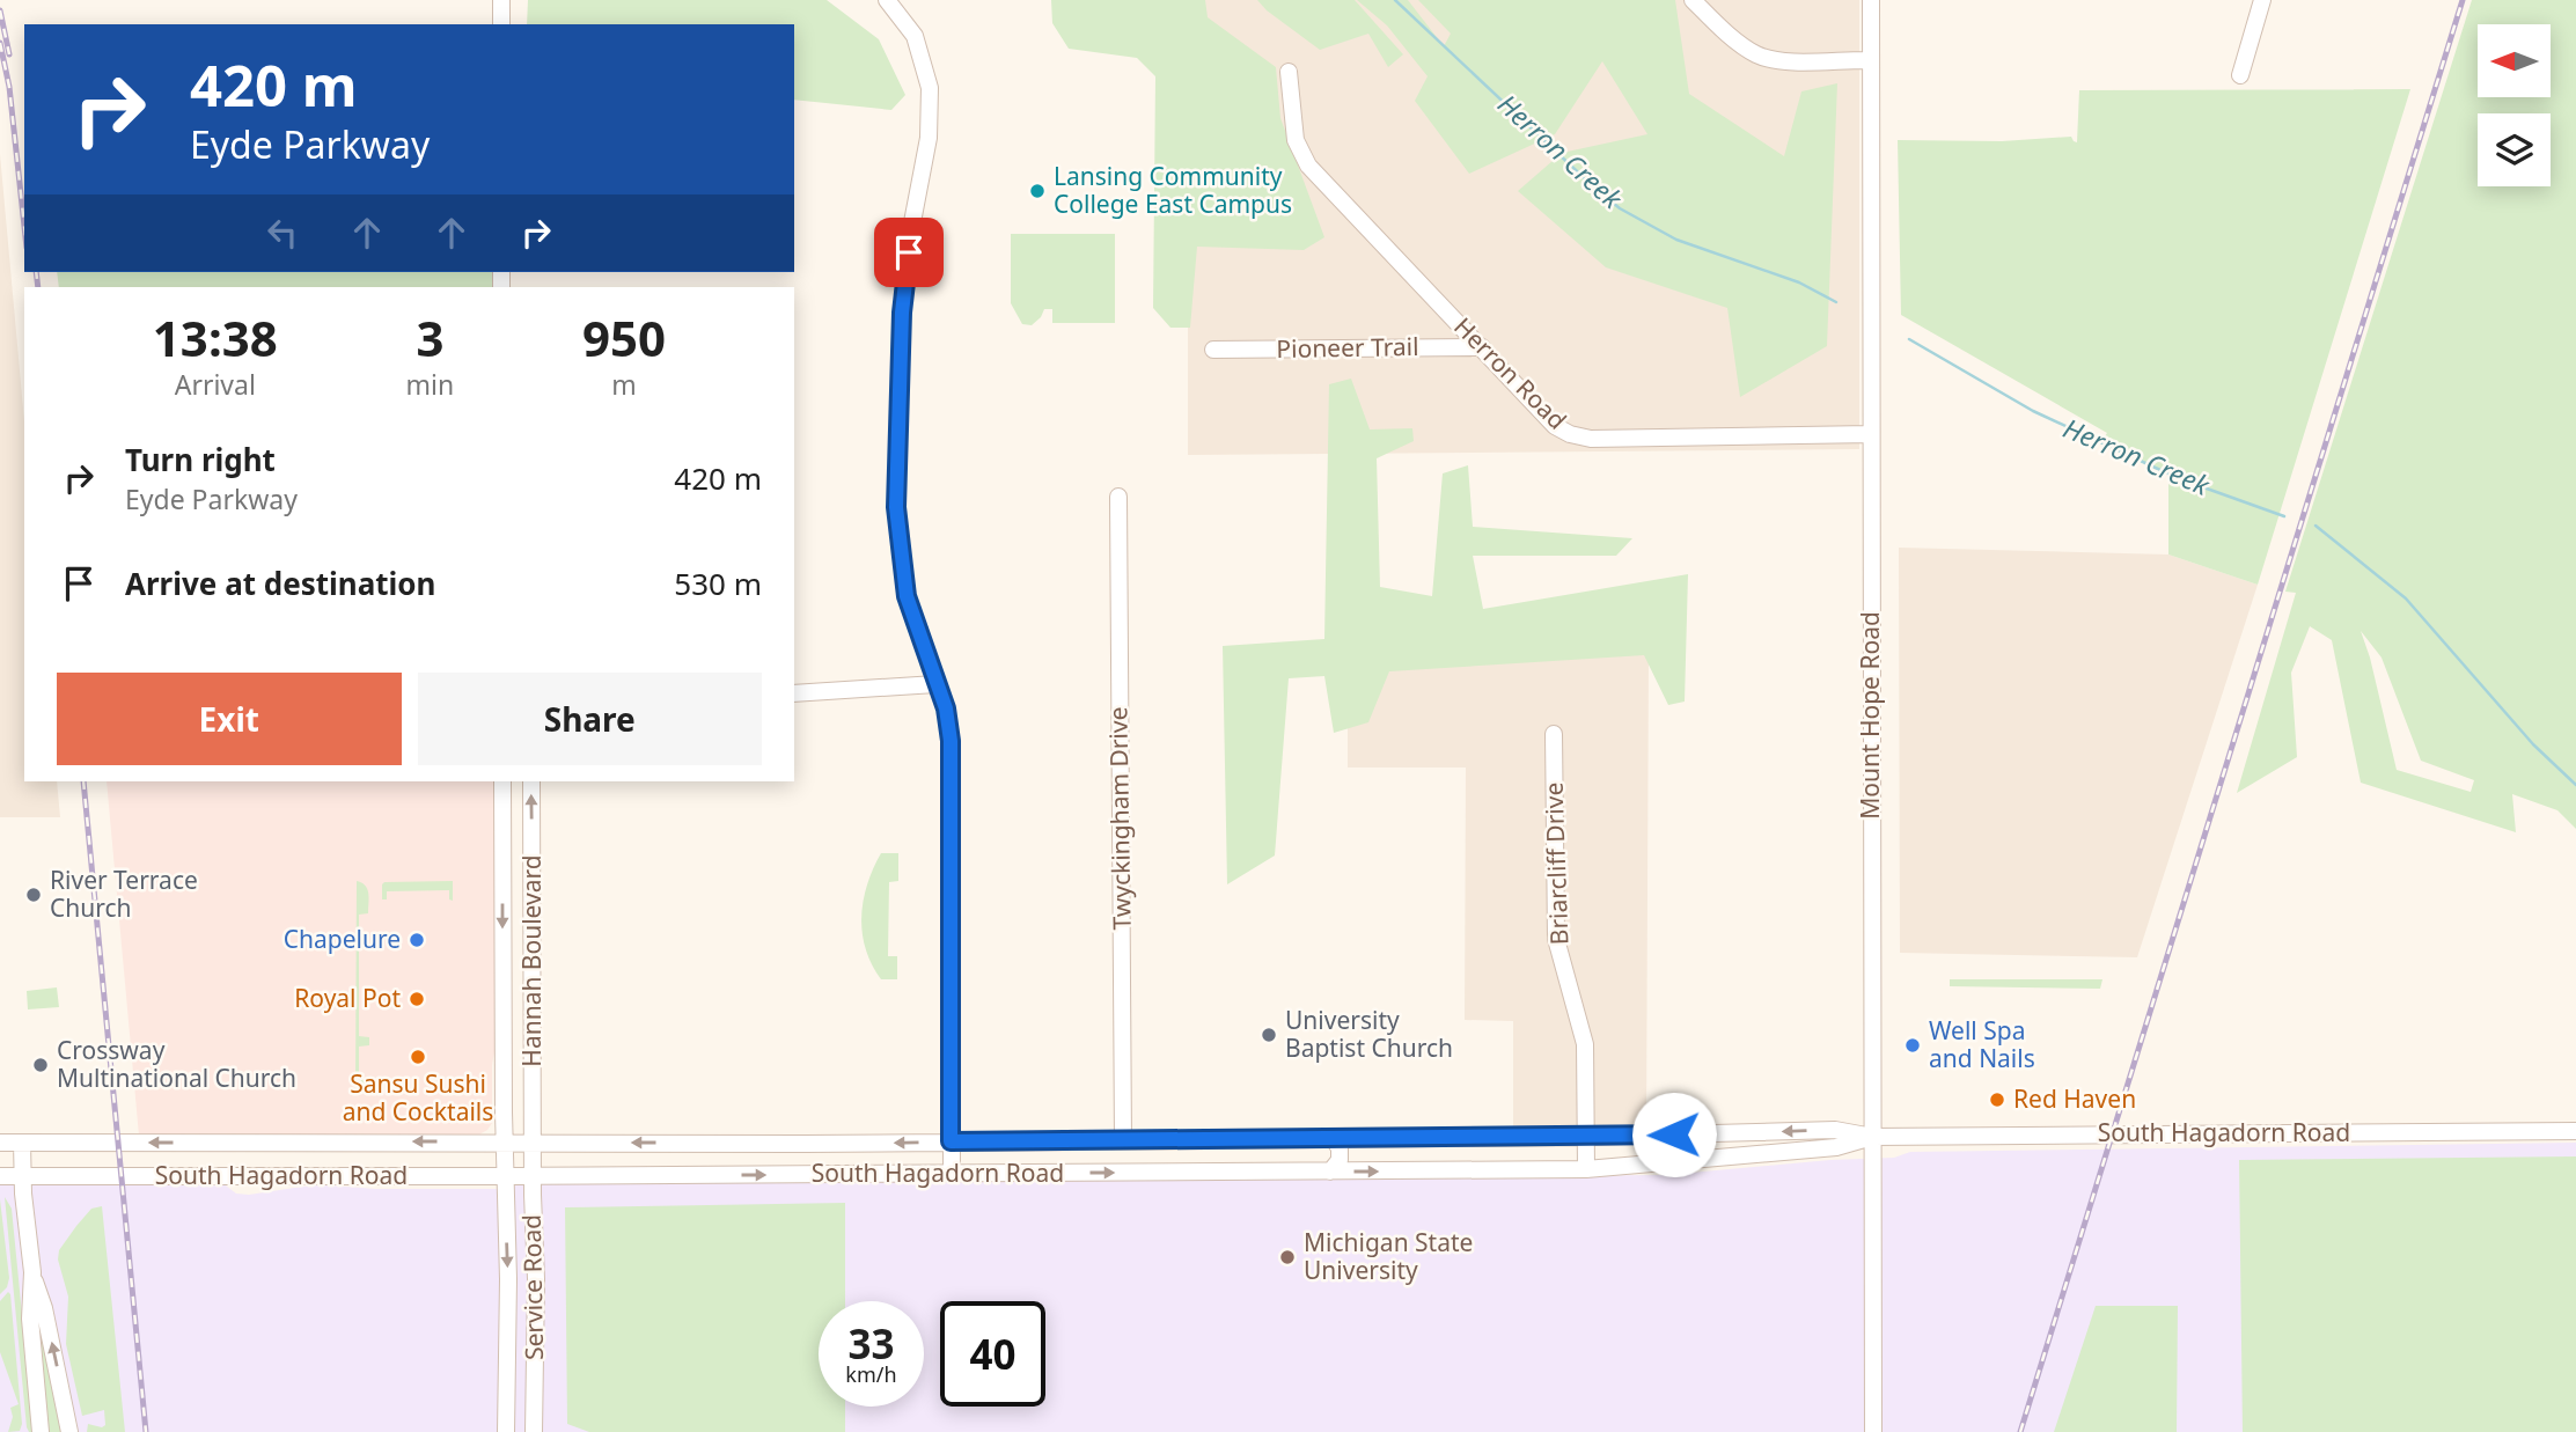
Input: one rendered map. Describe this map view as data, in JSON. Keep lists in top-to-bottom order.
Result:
{
  "streets": {
    "street": [
      "Pioneer Trail",
      "Herron Road",
      "Mount Hope Road",
      "Twyckingham Drive",
      "Briarcliff Drive",
      "Hannah Boulevard",
      "South Hagadorn Road",
      "Service Road"
    ]
  },
  "crossings": [
    ["Pioneer Trail", "Herron Road"],
    ["Herron Road", "Mount Hope Road"],
    ["Mount Hope Road", "South Hagadorn Road"],
    ["Twyckingham Drive", "South Hagadorn Road"],
    ["Briarcliff Drive", "South Hagadorn Road"],
    ["Hannah Boulevard", "South Hagadorn Road"],
    ["Hannah Boulevard", "Service Road"],
    ["South Hagadorn Road", "Service Road"]
  ],
  "water": ["Herron Creek"],
  "places": [
    "Lansing Community College East Campus",
    "River Terrace Church",
    "Chapelure",
    "Royal Pot",
    "University Baptist Church",
    "Well Spa and Nails",
    "Sansu Sushi and Cocktails",
    "Crossway Multinational Church",
    "Red Haven",
    "Michigan State University"
  ],
  "north": "left",
  "page": {
    "turn": ["420 m", "Eyde Parkway"],
    "eta": [
      "13:38",
      "Arrival",
      "3",
      "min",
      "950",
      "m"
    ],
    "list": [
      {
        "name": "Turn right",
        "note": "Eyde Parkway",
        "value": "420 m"
      },
      {
        "name": "Arrive at destination",
        "value": "530 m"
      }
    ],
    "buttons": ["Exit", "Share"],
    "speed": "33 km/h",
    "limit": "40"
  }
}
